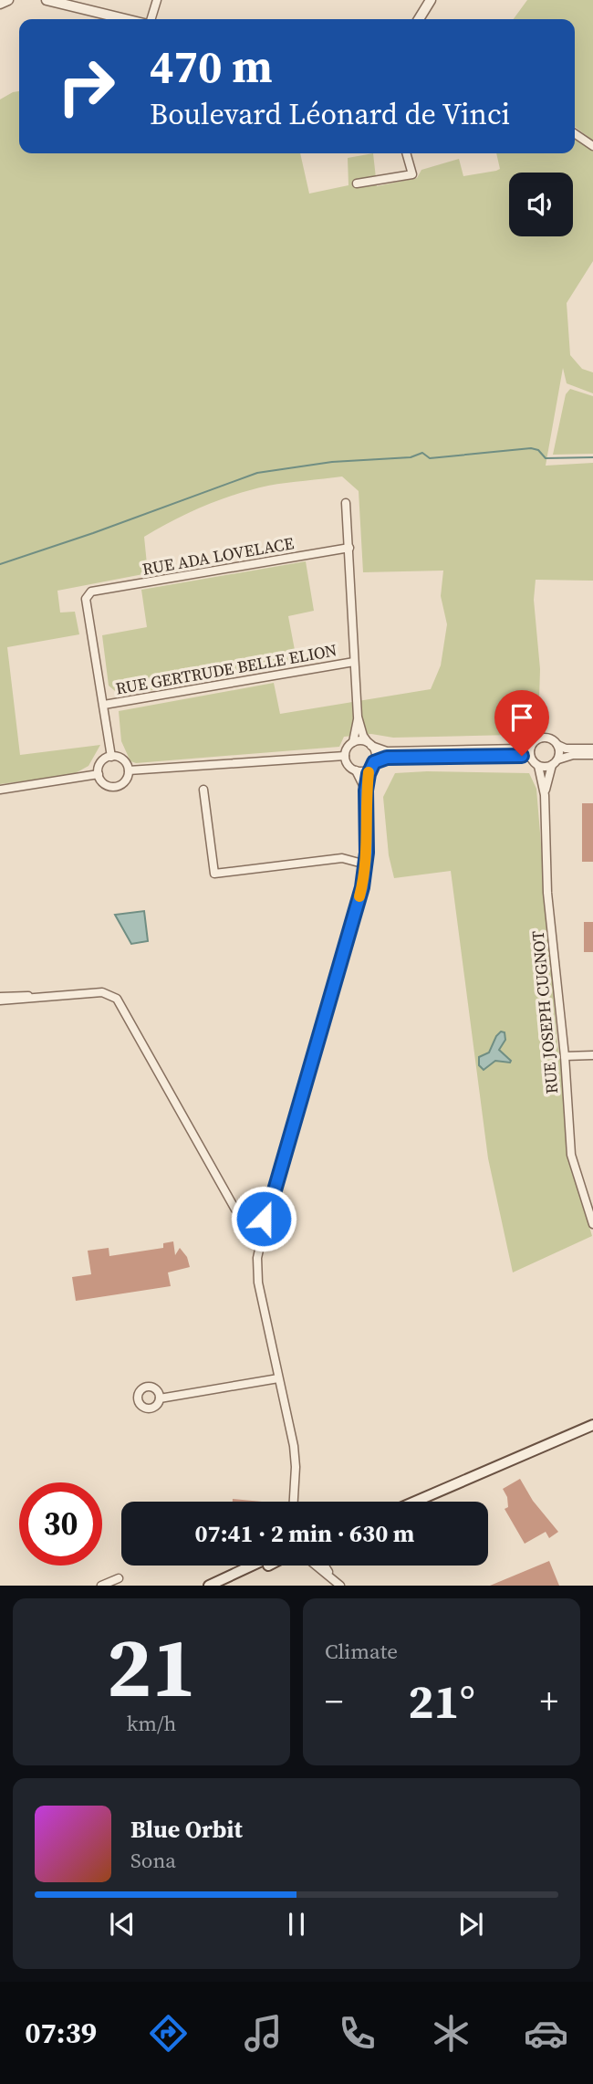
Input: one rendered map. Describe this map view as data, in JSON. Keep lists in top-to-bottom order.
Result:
{
  "streets": {
    "street": ["RUE ADA LOVELACE", "RUE GERTRUDE BELLE ELION", "RUE JOSEPH CUGNOT"]
  },
  "crossings": [
    ["RUE ADA LOVELACE", "RUE GERTRUDE BELLE ELION"]
  ],
  "page": {
    "turn": ["470 m", "Boulevard Léonard de Vinci"],
    "limit": "30",
    "trip": "07:41 · 2 min · 630 m",
    "tile": [
      ["21", "km/h"],
      "Climate"
    ],
    "heat": ["−", "21°", "+"],
    "song": ["Blue Orbit", "Sona"],
    "tabs": "07:39"
  }
}
